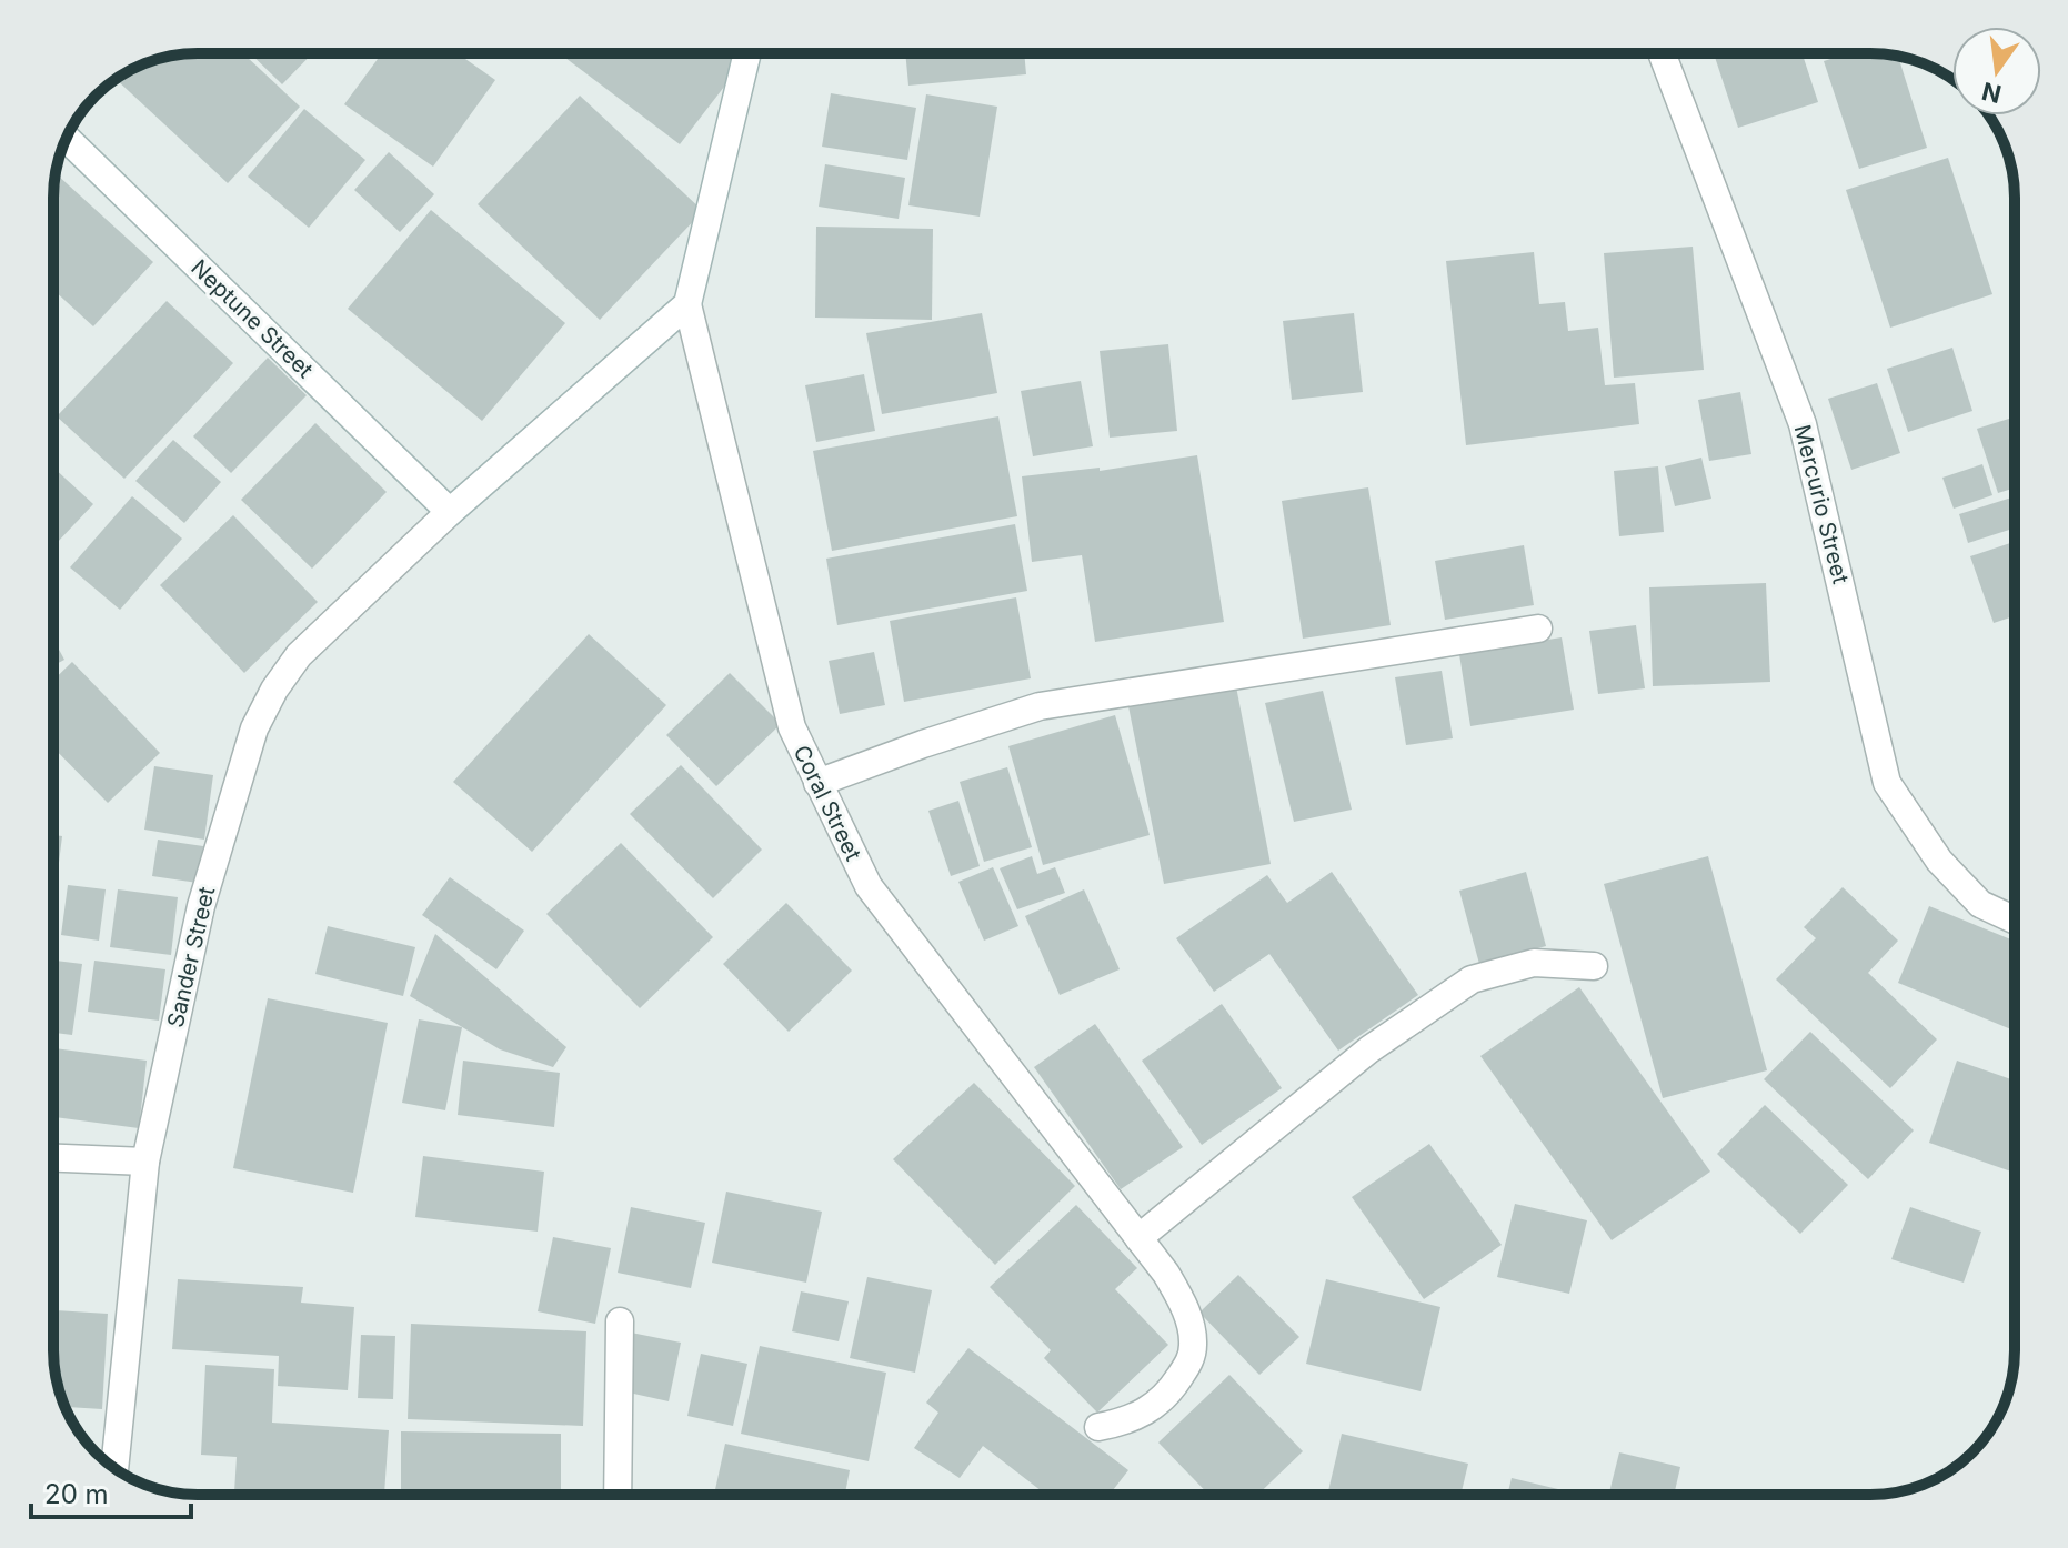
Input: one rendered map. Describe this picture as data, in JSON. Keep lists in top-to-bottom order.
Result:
{
  "streets": {
    "street": [
      "Neptune Street",
      "Mercurio Street",
      "Coral Street",
      "Sander Street"
    ]
  },
  "crossings": [
    ["Neptune Street", "Sander Street"],
    ["Coral Street", "Sander Street"]
  ],
  "scale_bar": "20 m",
  "north": "bottom"
}
